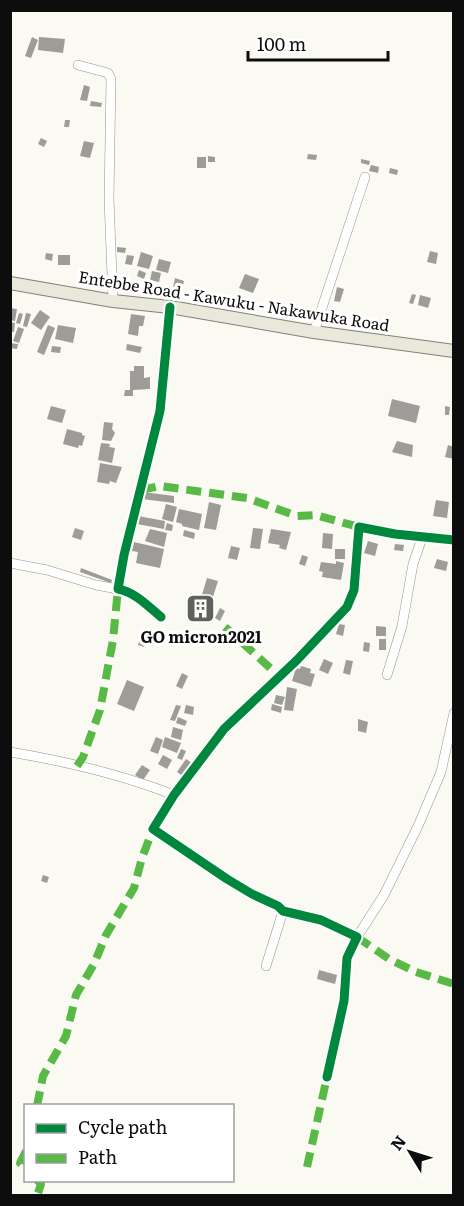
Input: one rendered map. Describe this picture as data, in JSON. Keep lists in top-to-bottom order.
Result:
{
  "streets": {
    "main road": ["Entebbe Road - Kawuku - Nakawuka Road"]
  },
  "places": {
    "building": ["GO micron2021"]
  },
  "legend": ["Cycle path", "Path"],
  "scale_bar": "100 m",
  "north": "top left"
}
